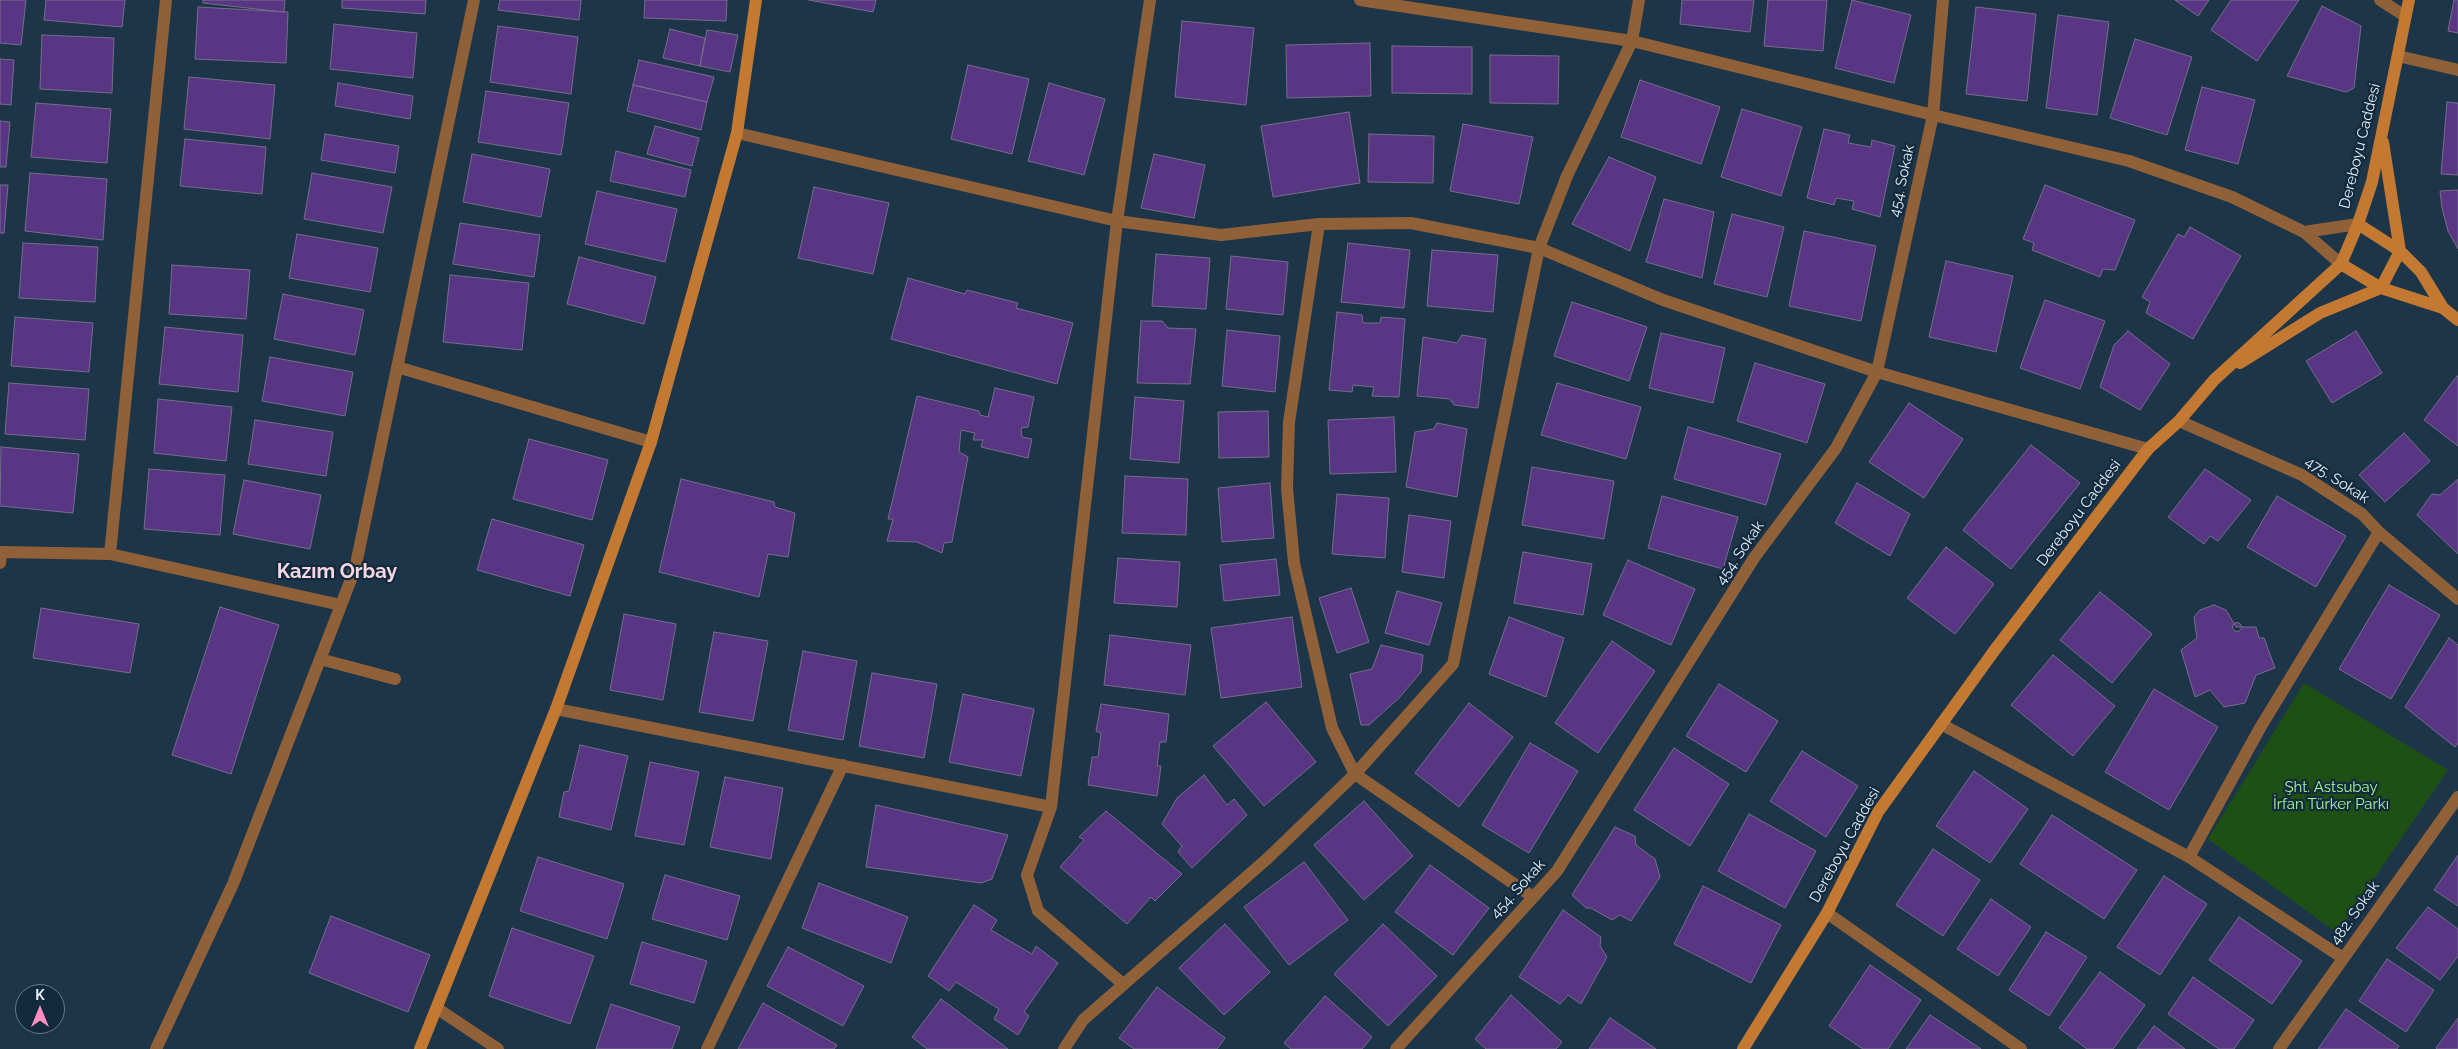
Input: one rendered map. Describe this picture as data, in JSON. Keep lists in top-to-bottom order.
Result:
{
  "streets": {
    "street": [
      "Dereboyu Caddesi",
      "454. Sokak",
      "475. Sokak",
      "482. Sokak"
    ]
  },
  "crossings": [
    ["Dereboyu Caddesi", "475. Sokak"]
  ],
  "districts": ["Kazım Orbay"],
  "parks": ["Şht. Astsubay İrfan Türker Parkı"],
  "north": "top"
}
